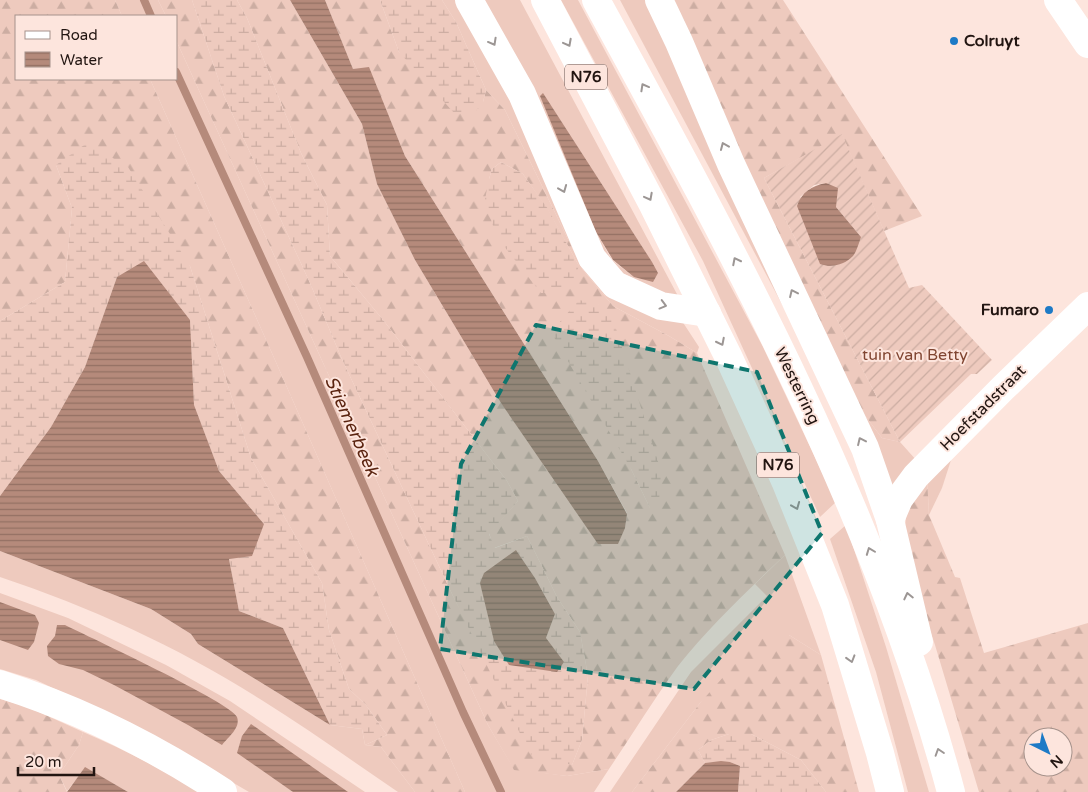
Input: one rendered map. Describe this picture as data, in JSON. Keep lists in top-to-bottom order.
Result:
{
  "streets": {
    "main road": ["N76", "Westerring", "Hoefstadstraat"]
  },
  "water": ["Stiemerbeek"],
  "parks": ["tuin van Betty"],
  "places": ["Colruyt", "Fumaro"],
  "legend": ["Road", "Water"],
  "scale_bar": "20 m",
  "north": "bottom right"
}
